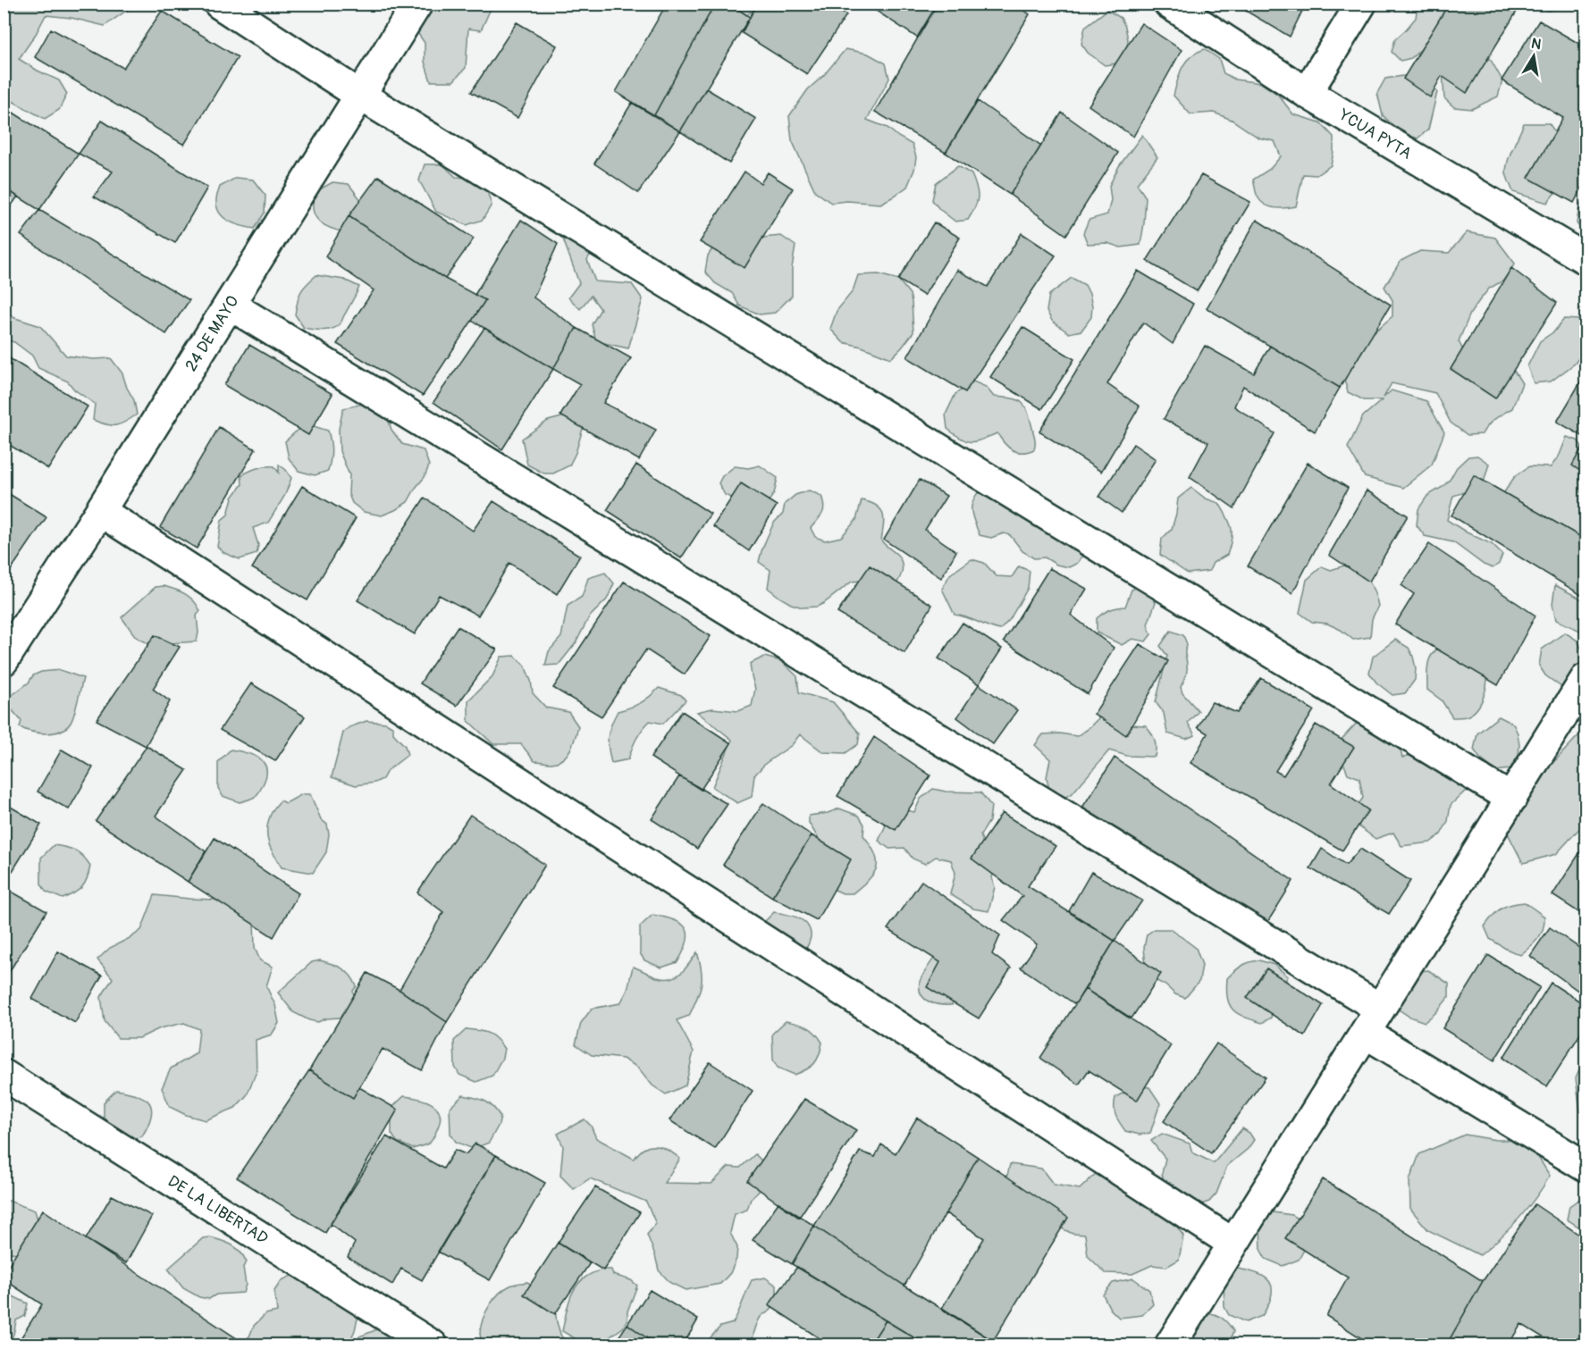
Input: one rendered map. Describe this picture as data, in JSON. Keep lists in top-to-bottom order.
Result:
{
  "streets": {
    "street": ["YCUA PYTA", "24 DE MAYO", "DE LA LIBERTAD"]
  },
  "north": "top"
}
